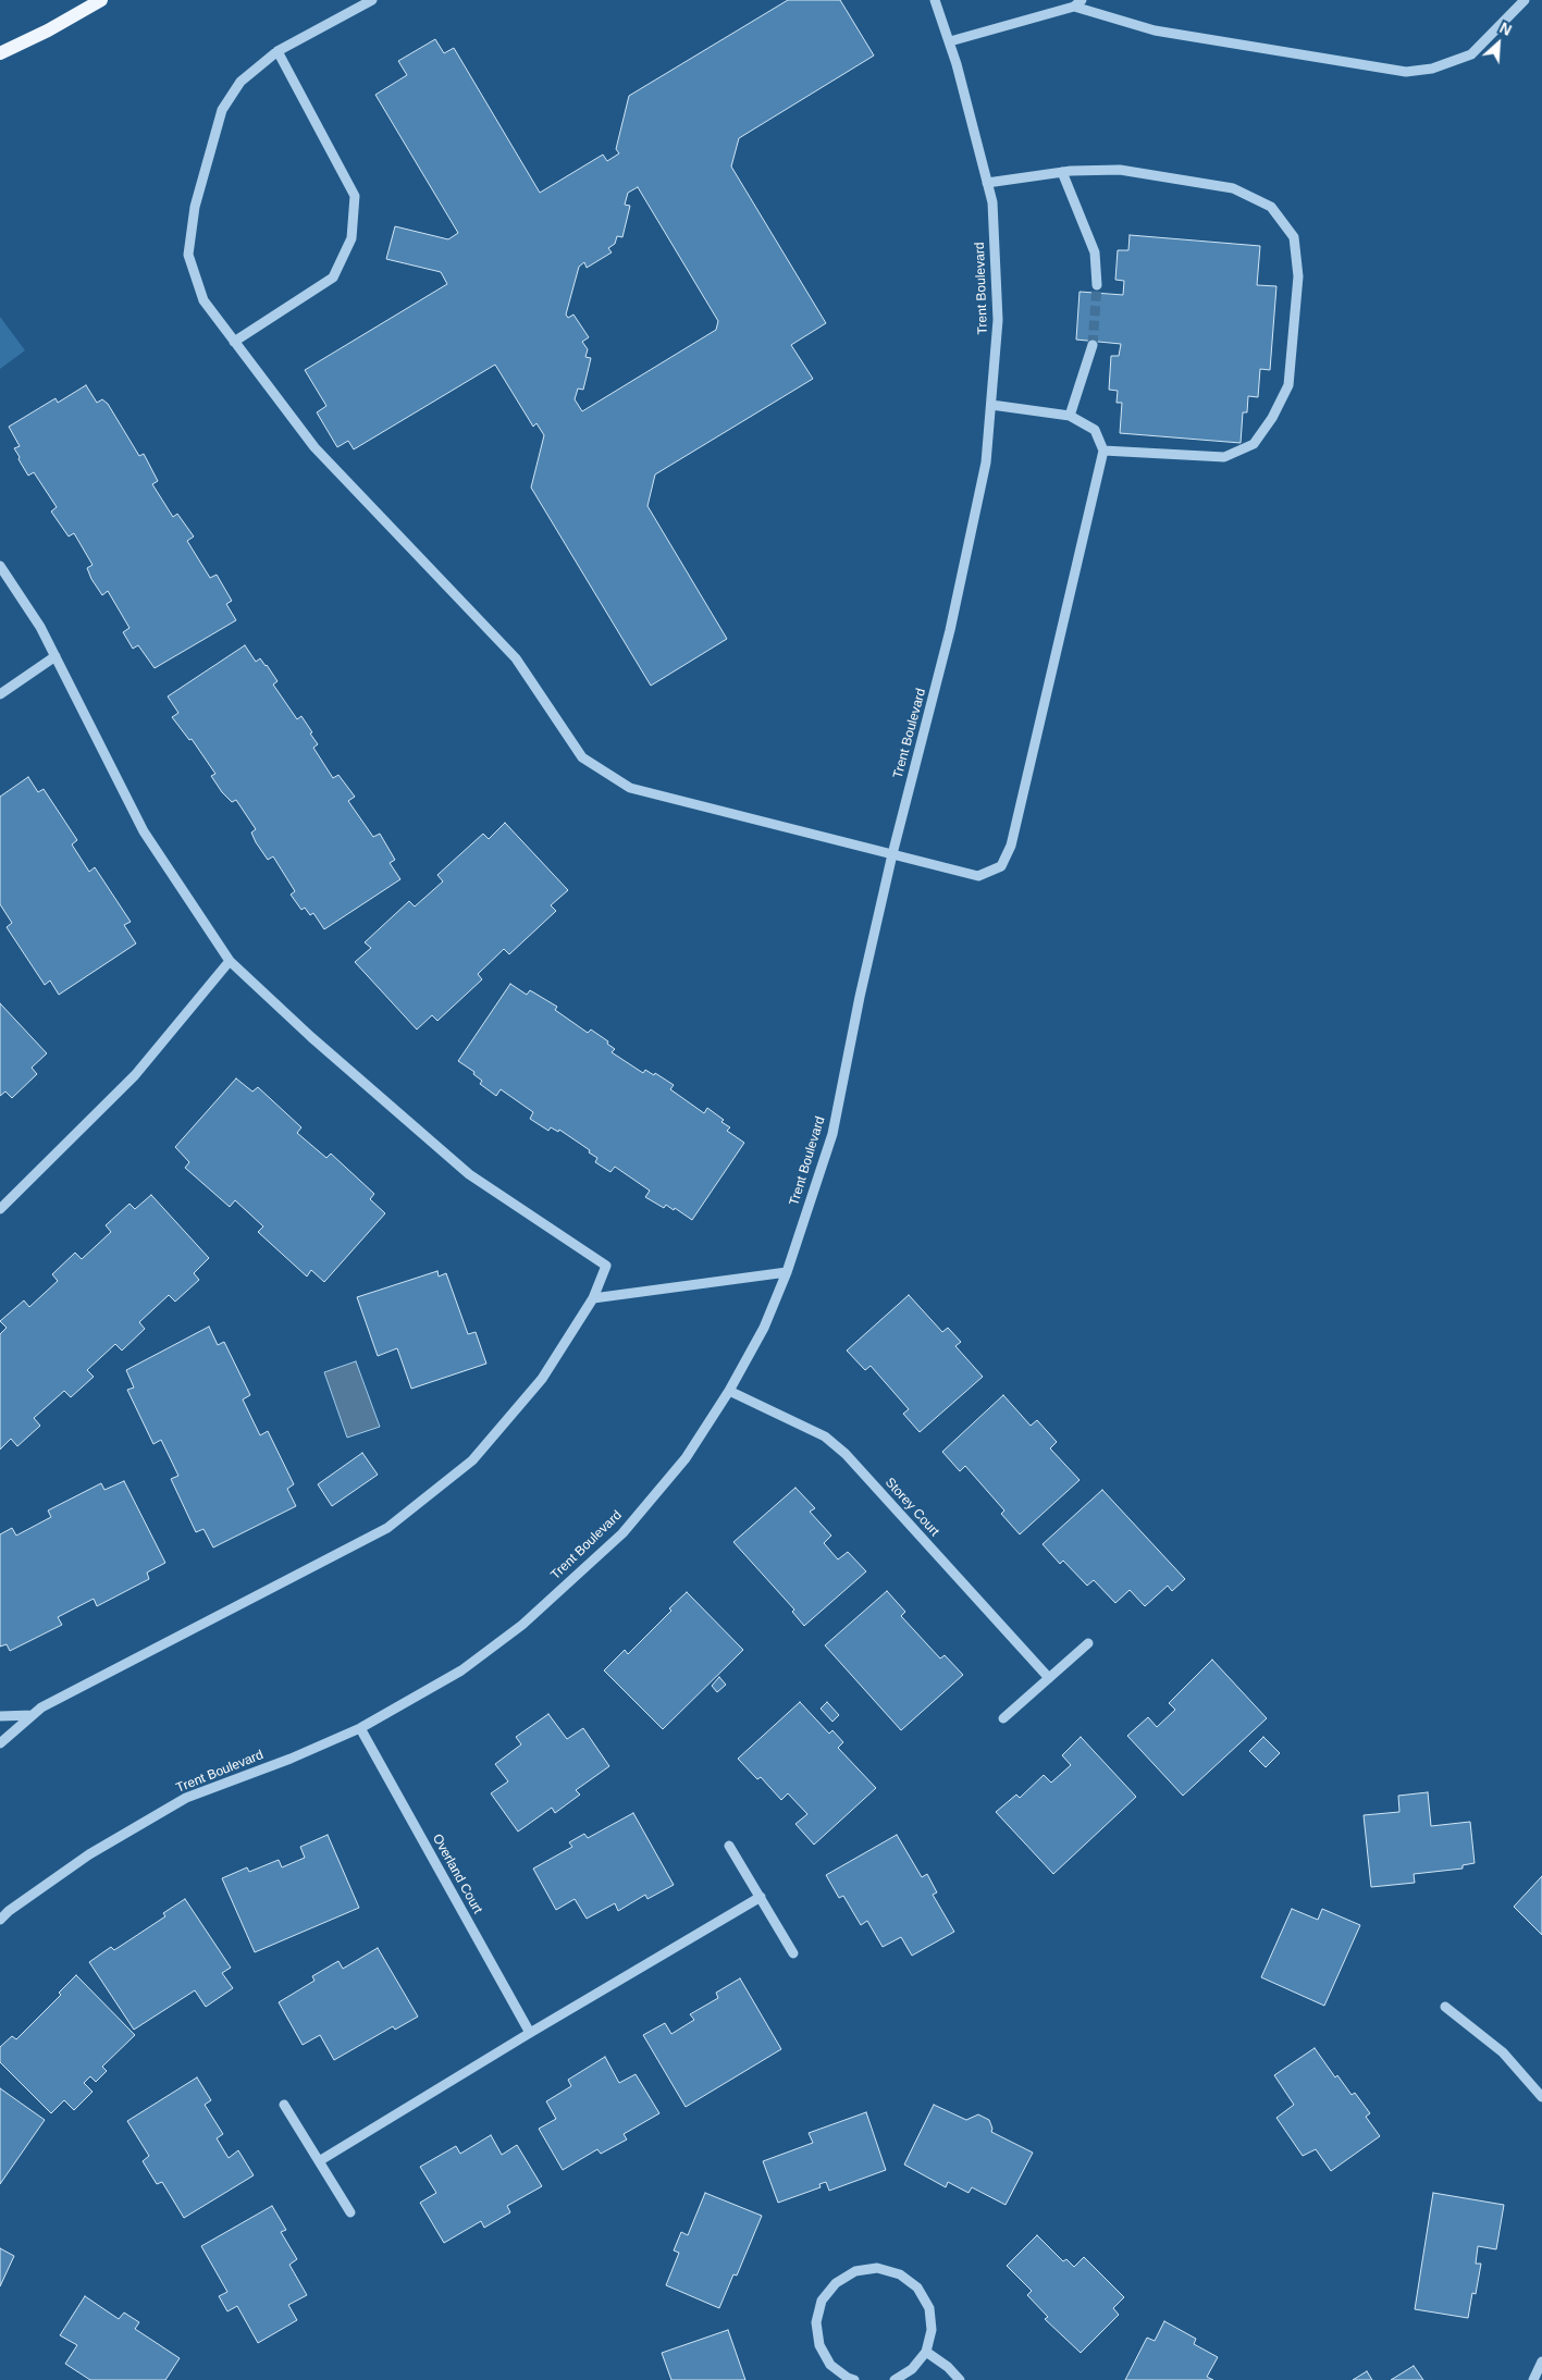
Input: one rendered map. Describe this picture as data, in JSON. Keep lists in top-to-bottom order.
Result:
{
  "streets": {
    "street": ["Trent Boulevard", "Storey Court", "Overland Court"]
  },
  "crossings": [
    ["Trent Boulevard", "Storey Court"],
    ["Trent Boulevard", "Overland Court"]
  ],
  "north": "top right"
}
